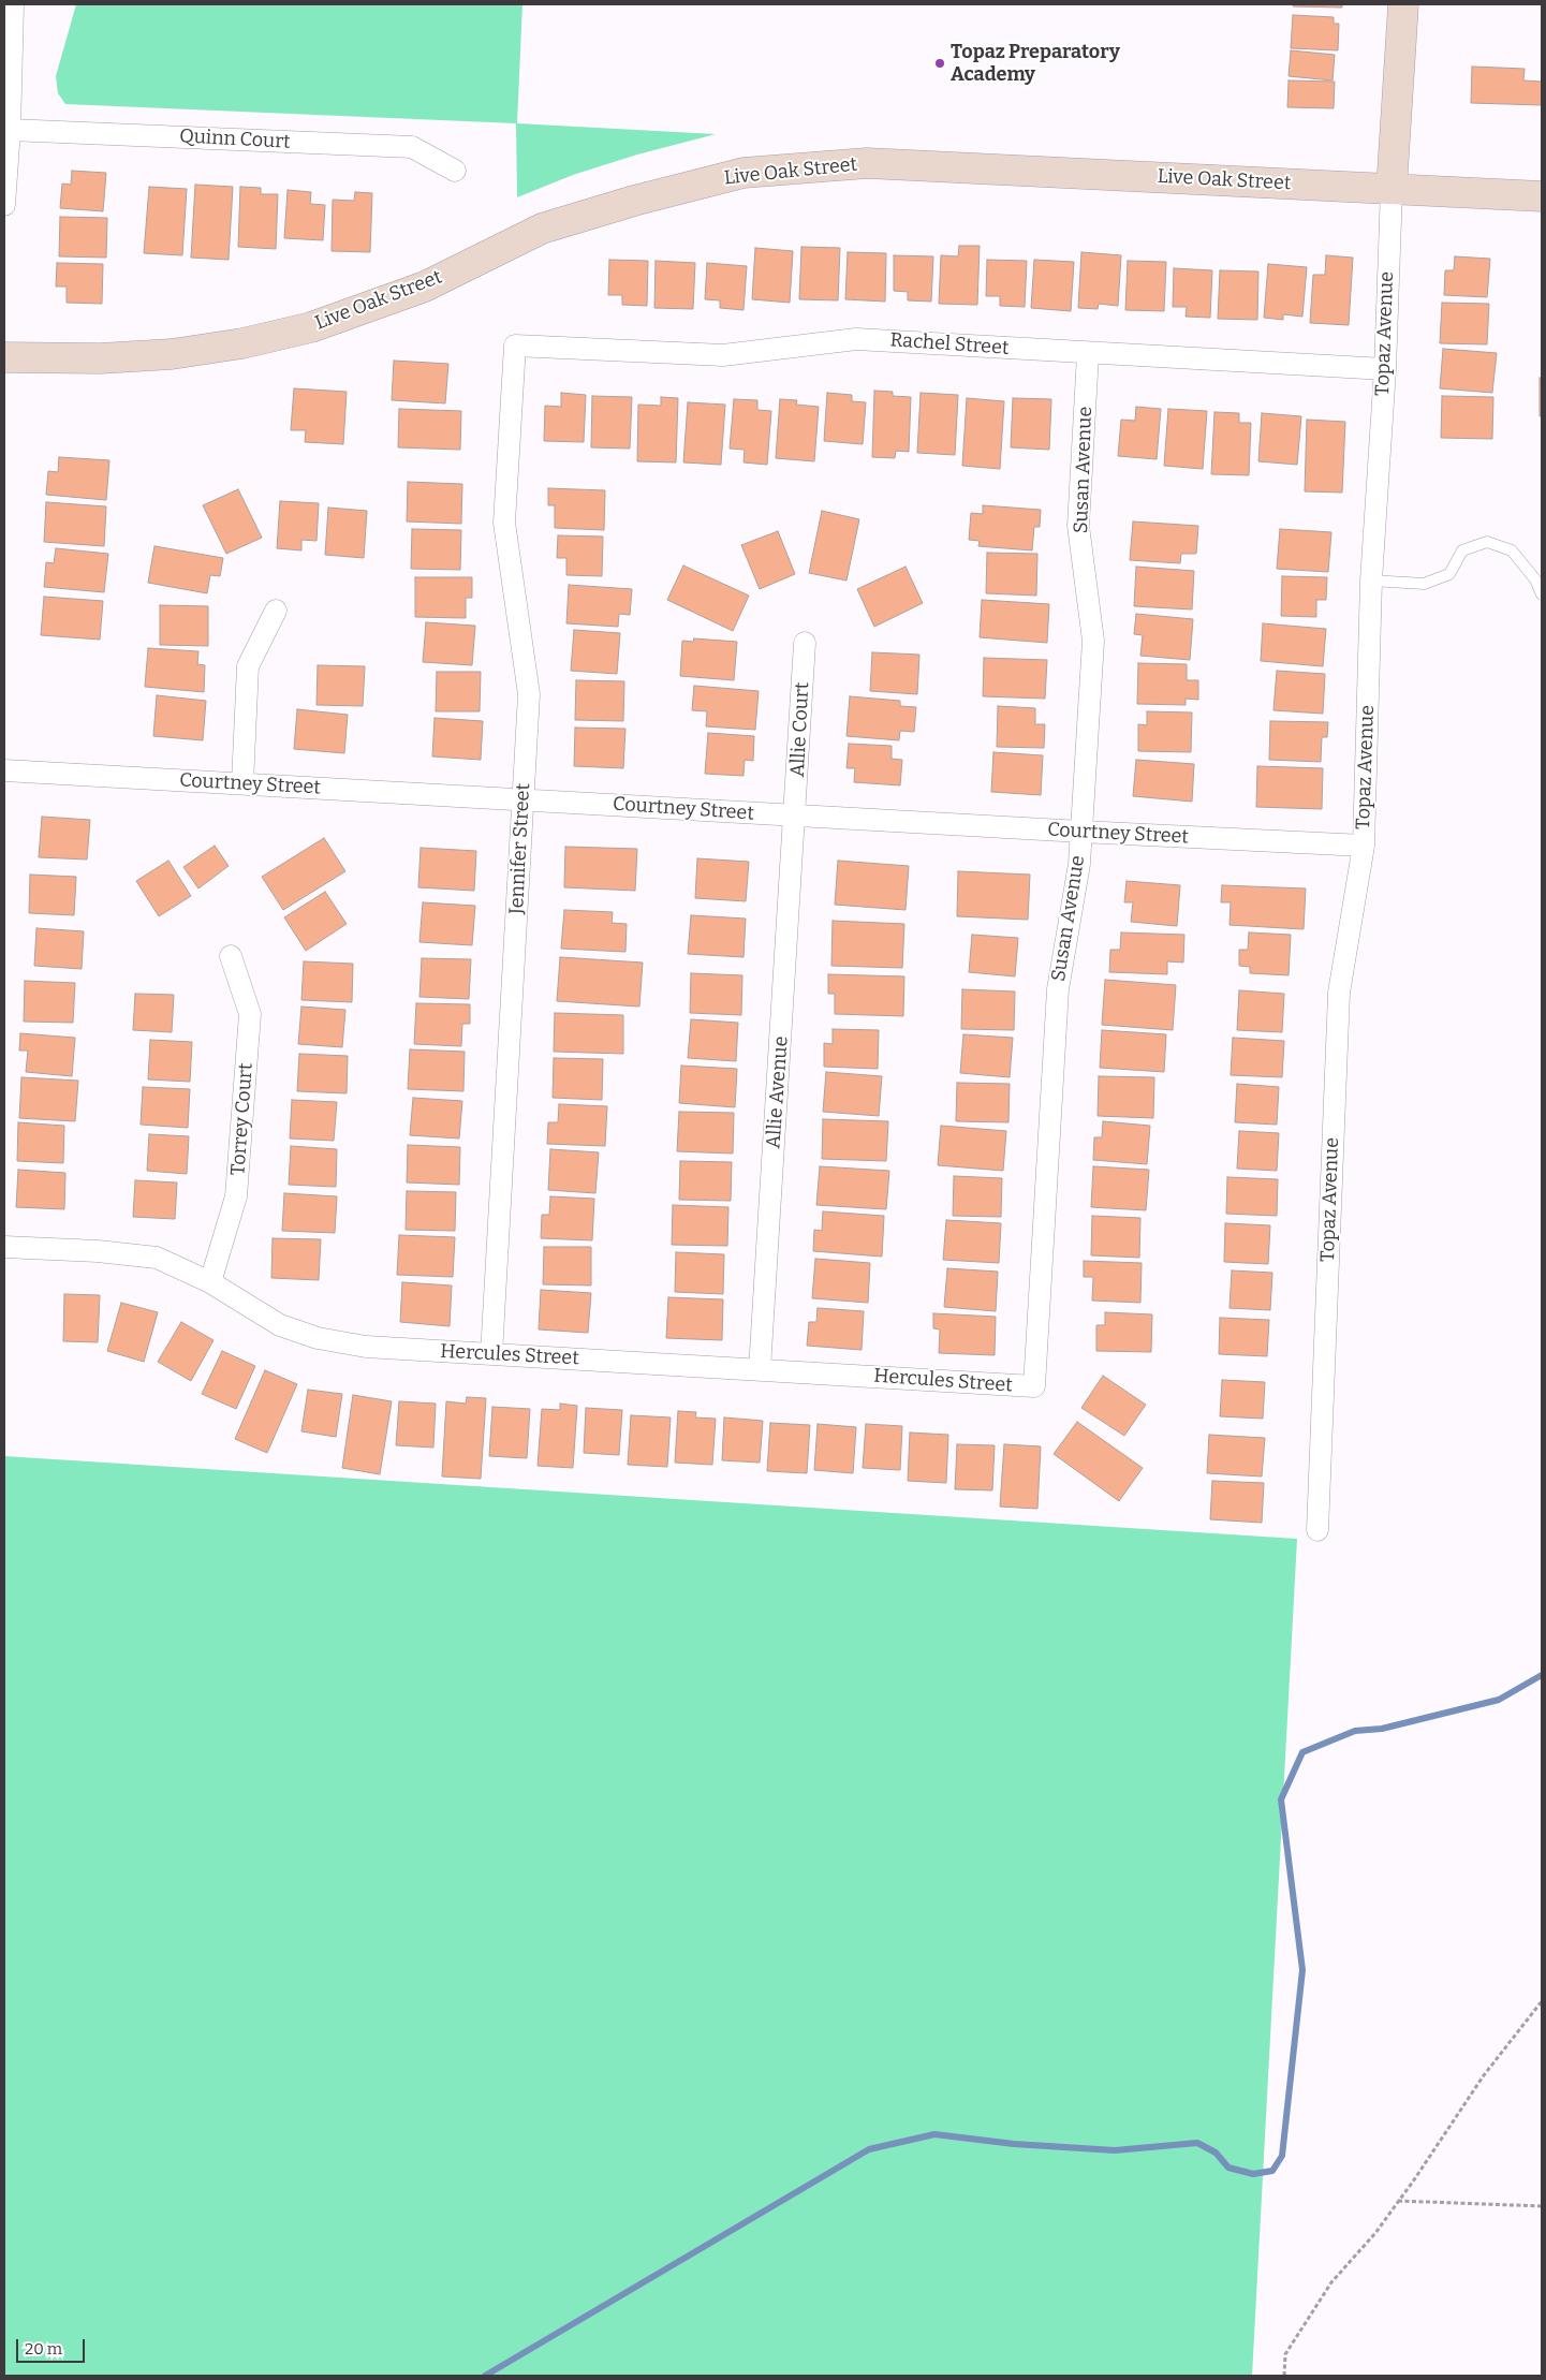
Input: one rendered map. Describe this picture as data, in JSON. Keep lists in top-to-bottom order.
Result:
{
  "streets": {
    "street": [
      "Quinn Court",
      "Live Oak Street",
      "Topaz Avenue",
      "Rachel Street",
      "Susan Avenue",
      "Allie Court",
      "Courtney Street",
      "Jennifer Street",
      "Allie Avenue",
      "Torrey Court",
      "Hercules Street"
    ]
  },
  "crossings": [
    ["Live Oak Street", "Topaz Avenue"],
    ["Topaz Avenue", "Rachel Street"],
    ["Topaz Avenue", "Courtney Street"],
    ["Rachel Street", "Susan Avenue"],
    ["Rachel Street", "Jennifer Street"],
    ["Susan Avenue", "Courtney Street"],
    ["Susan Avenue", "Hercules Street"],
    ["Allie Court", "Courtney Street"],
    ["Allie Court", "Allie Avenue"],
    ["Courtney Street", "Jennifer Street"],
    ["Courtney Street", "Allie Avenue"],
    ["Jennifer Street", "Hercules Street"],
    ["Allie Avenue", "Hercules Street"],
    ["Torrey Court", "Hercules Street"]
  ],
  "places": ["Topaz Preparatory Academy"],
  "scale_bar": "20 m"
}
